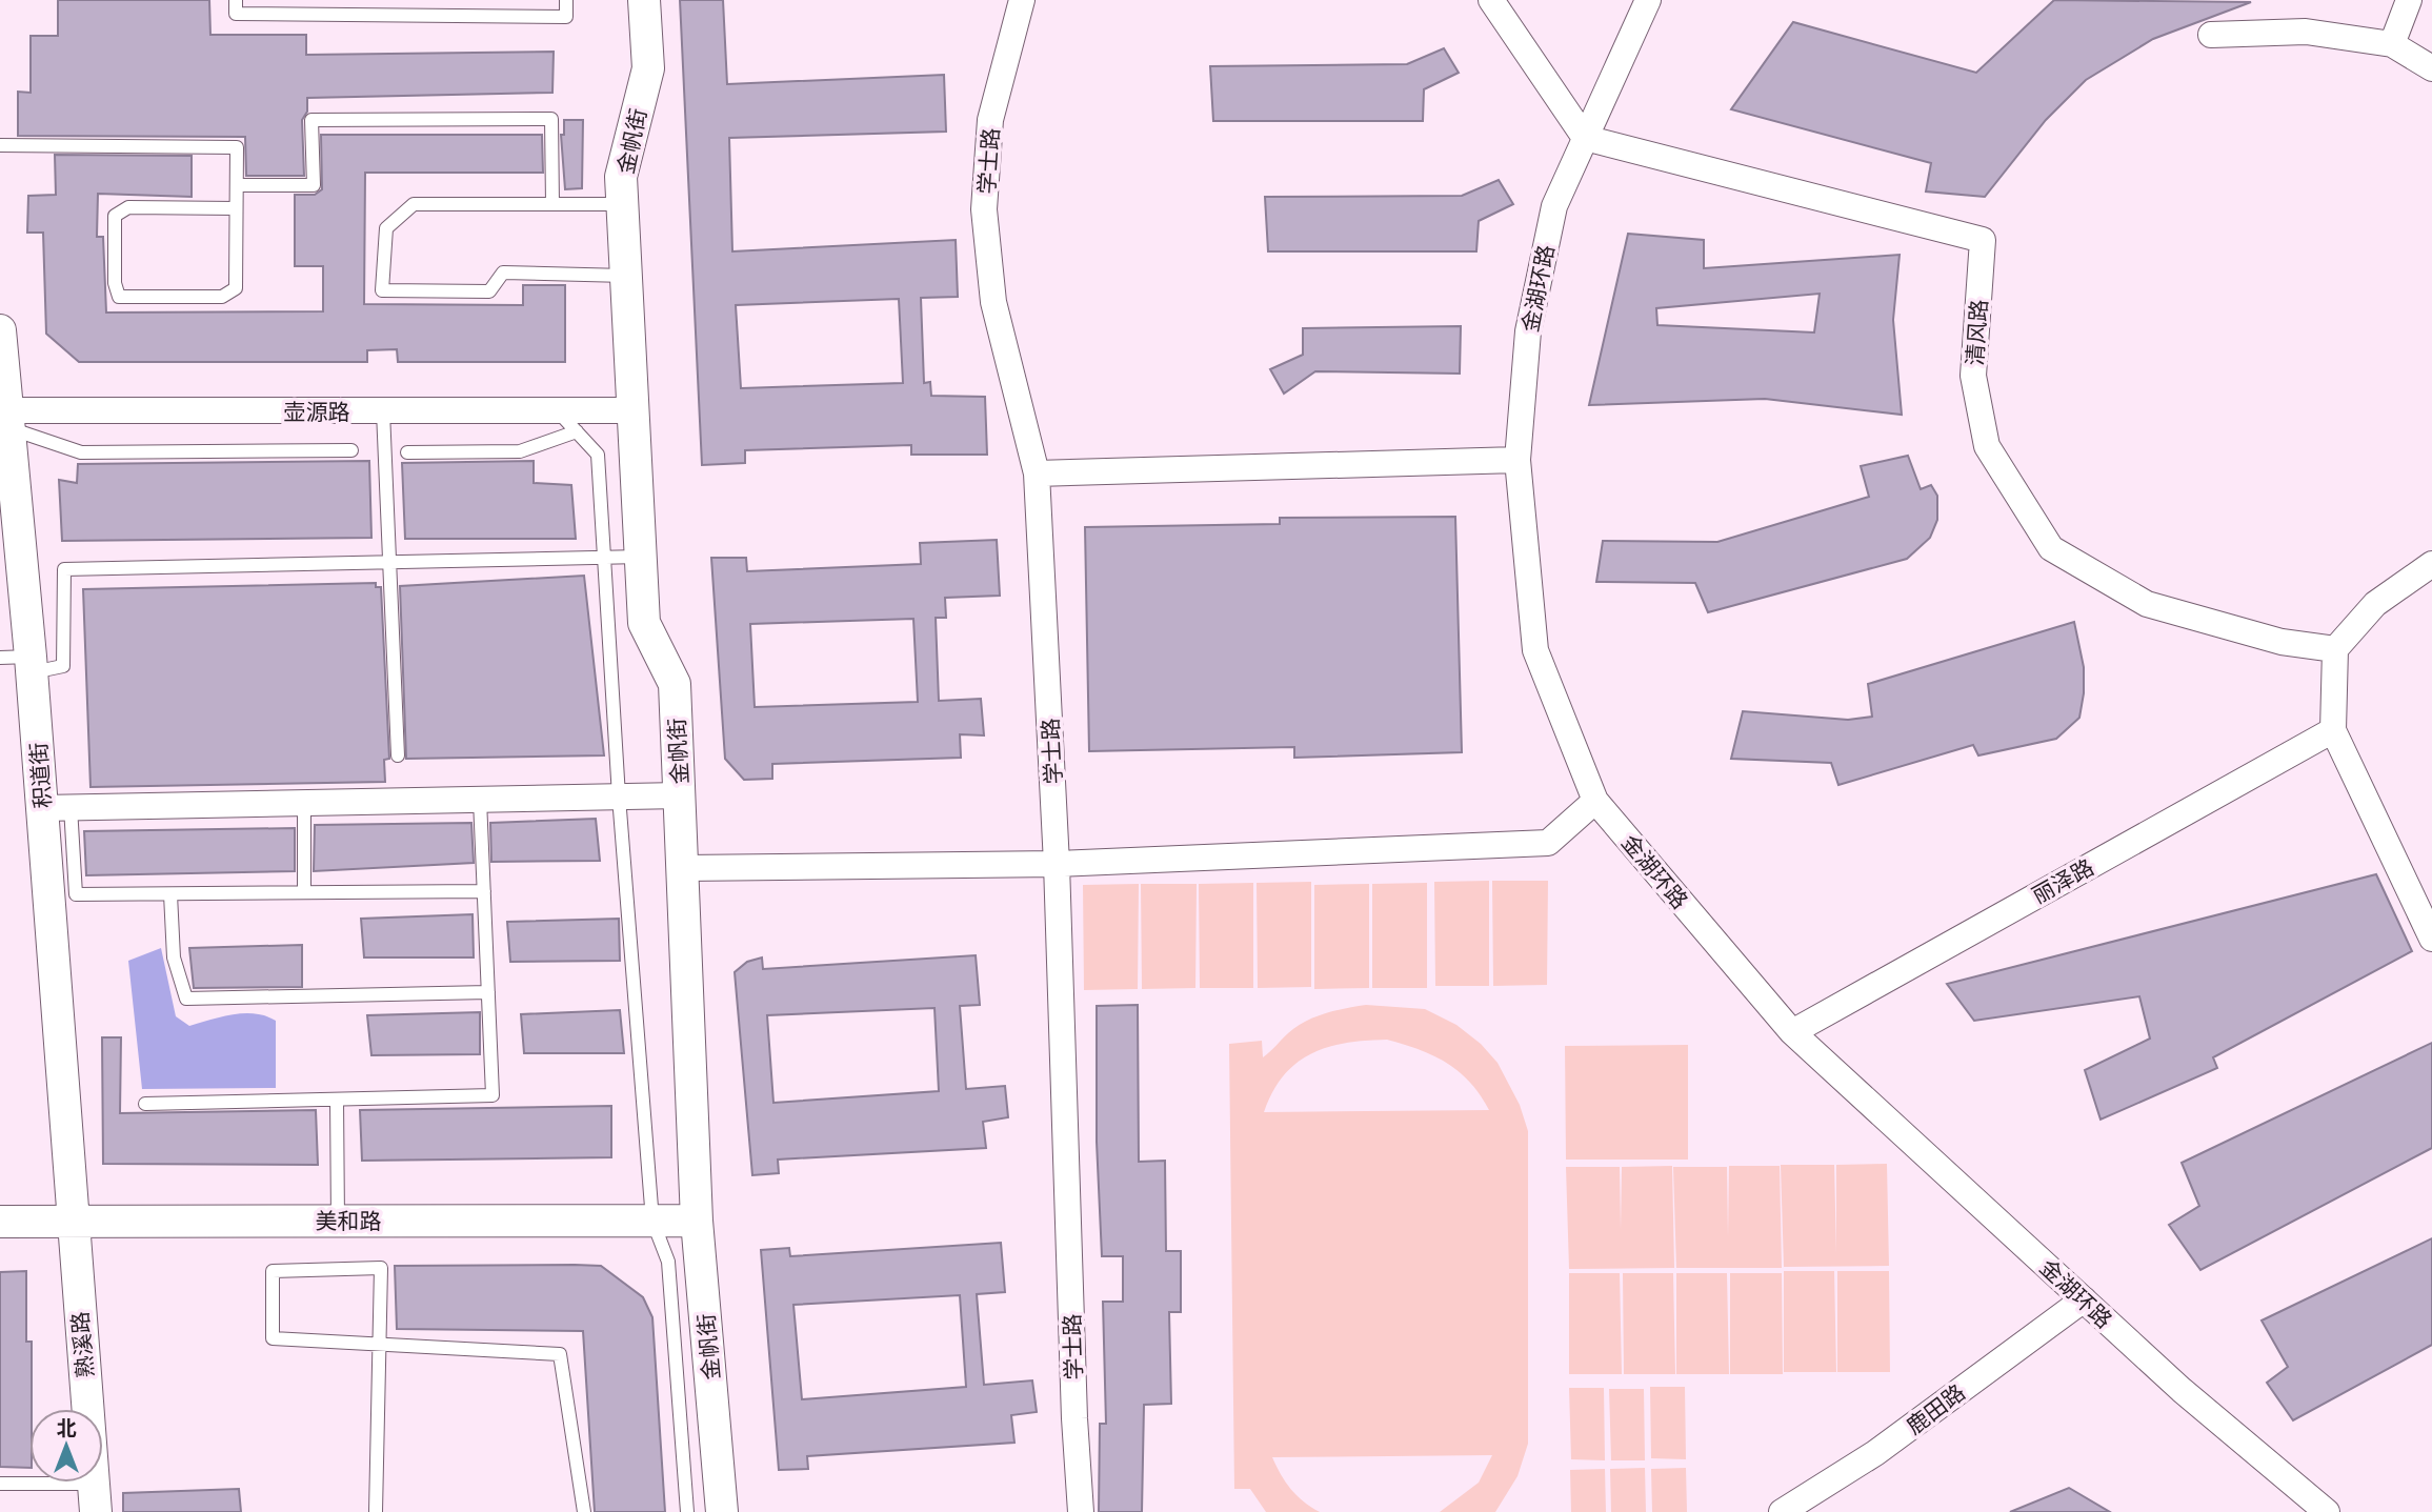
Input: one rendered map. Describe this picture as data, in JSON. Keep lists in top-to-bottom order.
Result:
{
  "streets": {
    "street": [
      "金帆街",
      "学士路",
      "金湖环路",
      "清风路",
      "壶源路",
      "积道街",
      "丽泽路",
      "美和路",
      "熟溪路",
      "鹿田路"
    ]
  },
  "crossings": [
    ["金帆街", "壶源路"],
    ["金帆街", "美和路"],
    ["金湖环路", "清风路"],
    ["金湖环路", "丽泽路"],
    ["金湖环路", "鹿田路"],
    ["壶源路", "积道街"],
    ["积道街", "美和路"],
    ["积道街", "熟溪路"],
    ["美和路", "熟溪路"]
  ],
  "north": "top"
}
